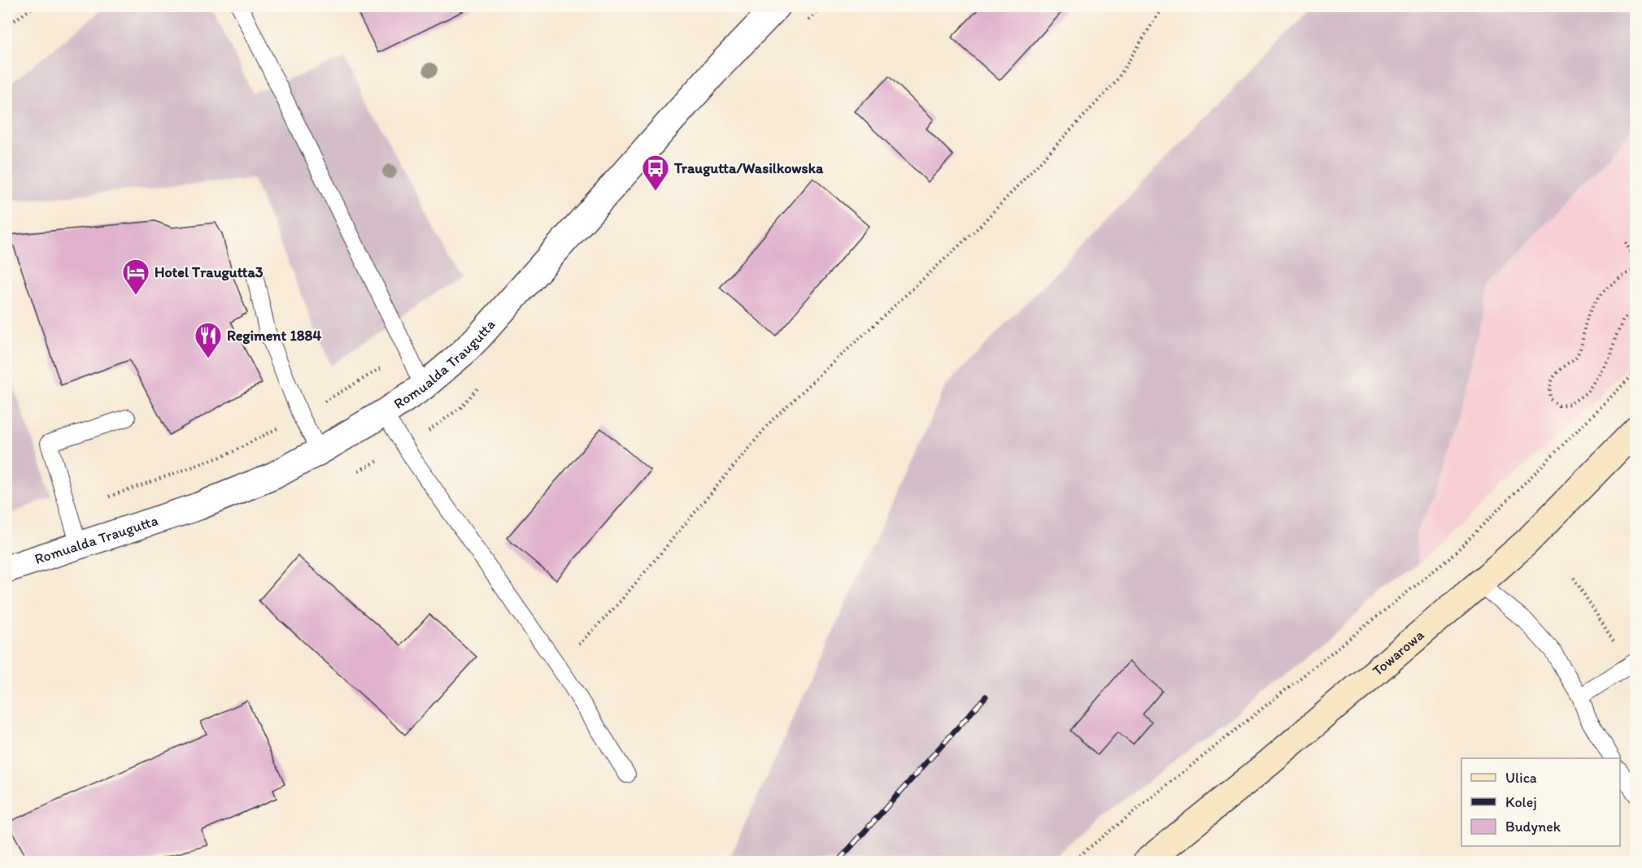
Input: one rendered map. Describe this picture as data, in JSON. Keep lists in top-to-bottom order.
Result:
{
  "streets": {
    "main road": ["Towarowa"],
    "street": ["Romualda Traugutta"]
  },
  "places": {
    "bus stop": ["Traugutta/Wasilkowska"],
    "hotel": ["Hotel Traugutta3"],
    "restaurant": ["Regiment 1884"]
  },
  "legend": ["Ulica", "Kolej", "Budynek"]
}
